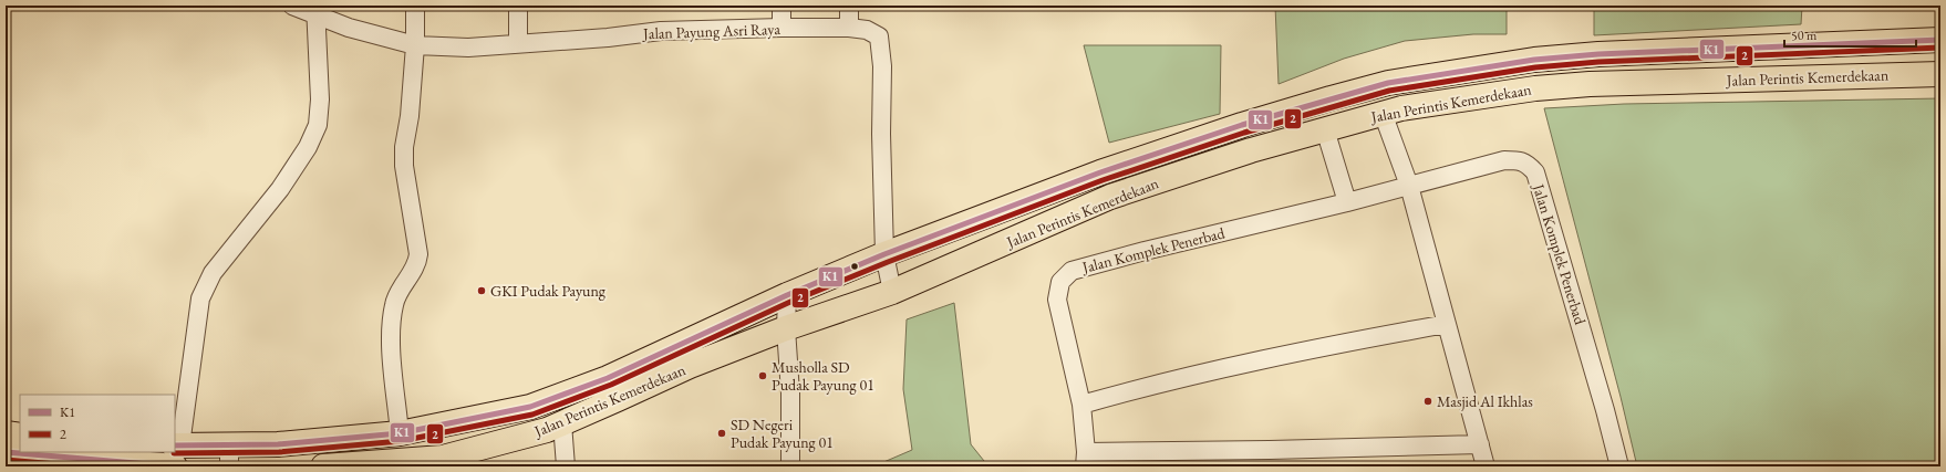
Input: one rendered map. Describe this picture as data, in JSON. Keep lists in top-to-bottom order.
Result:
{
  "streets": {
    "highway": ["Jalan Perintis Kemerdekaan"],
    "street": ["Jalan Payung Asri Raya", "Jalan Komplek Penerbad"]
  },
  "crossings": [
    ["Jalan Payung Asri Raya", "Jalan Perintis Kemerdekaan"]
  ],
  "places": [
    "GKI Pudak Payung",
    "Musholla SD Pudak Payung 01",
    "Masjid Al Ikhlas",
    "SD Negeri Pudak Payung 01"
  ],
  "lines": ["transit line K1", "transit line 2"],
  "legend": ["K1", "2"],
  "scale_bar": "50 m"
}
